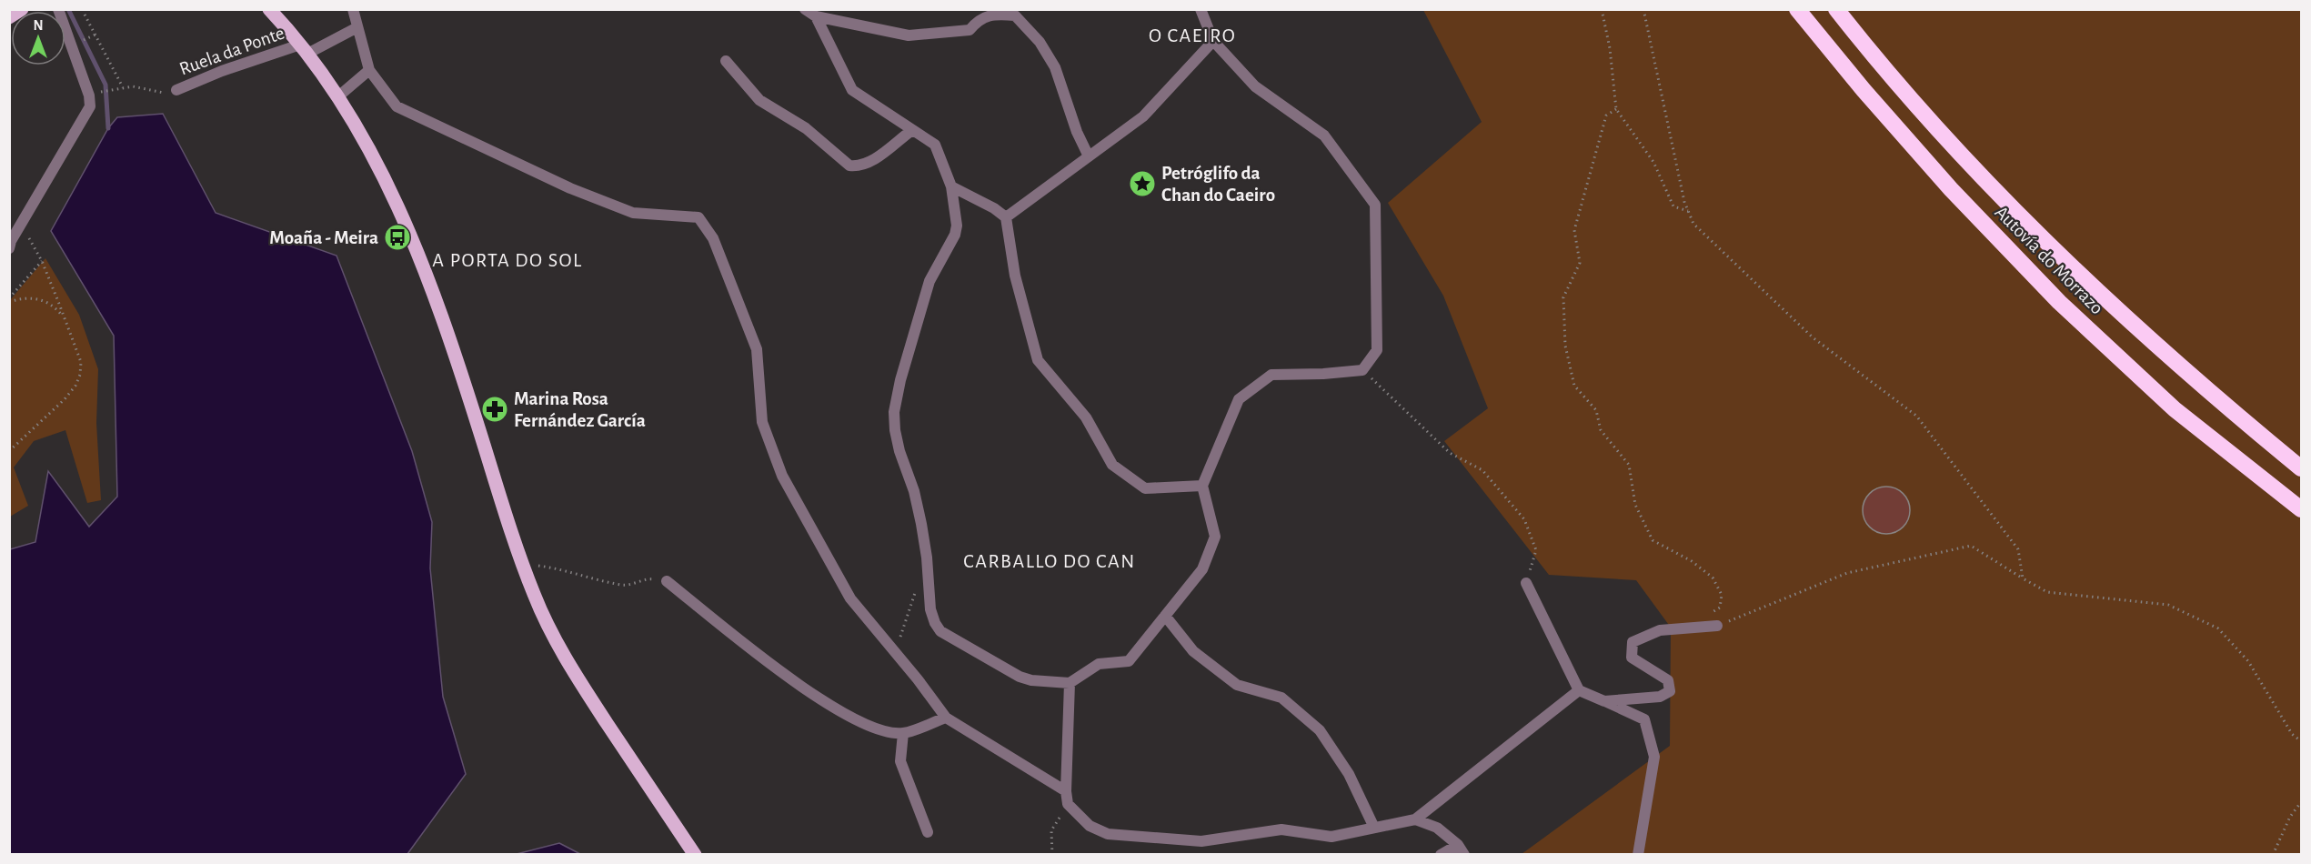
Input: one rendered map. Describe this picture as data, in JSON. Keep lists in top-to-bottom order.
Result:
{
  "streets": {
    "highway": ["Autovía do Morrazo"],
    "street": ["Ruela da Ponte"]
  },
  "districts": ["O CAEIRO", "A PORTA DO SOL", "CARBALLO DO CAN"],
  "places": {
    "place": ["Petróglifo da Chan do Caeiro"],
    "bus stop": ["Moaña - Meira"],
    "pharmacy": ["Marina Rosa Fernández García"]
  },
  "north": "top"
}
